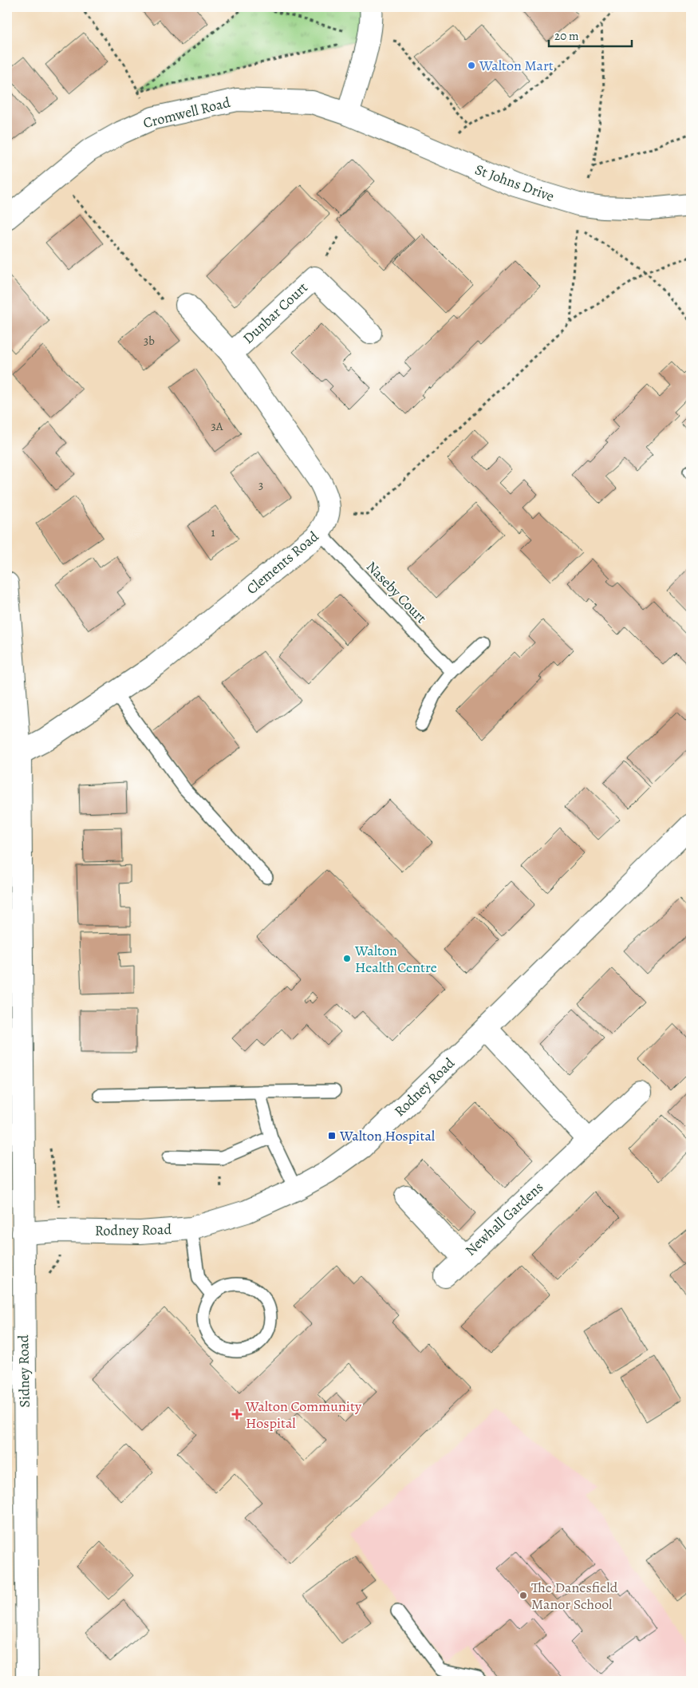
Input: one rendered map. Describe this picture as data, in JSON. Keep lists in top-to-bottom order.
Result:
{
  "streets": {
    "street": [
      "Cromwell Road",
      "St Johns Drive",
      "Dunbar Court",
      "Clements Road",
      "Rodney Road",
      "Newhall Gardens",
      "Sidney Road"
    ],
    "lane": ["Naseby Court"]
  },
  "crossings": [
    ["Cromwell Road", "St Johns Drive"],
    ["Clements Road", "Naseby Court"],
    ["Clements Road", "Sidney Road"],
    ["Rodney Road", "Sidney Road"]
  ],
  "places": {
    "other": ["Walton Mart", "Walton Health Centre", "The Danesfield Manor School"],
    "transit": ["Walton Hospital"],
    "health": ["Walton Community Hospital"]
  },
  "house_numbers": [
    "3b",
    "3A",
    "3",
    "1"
  ],
  "scale_bar": "20 m"
}
